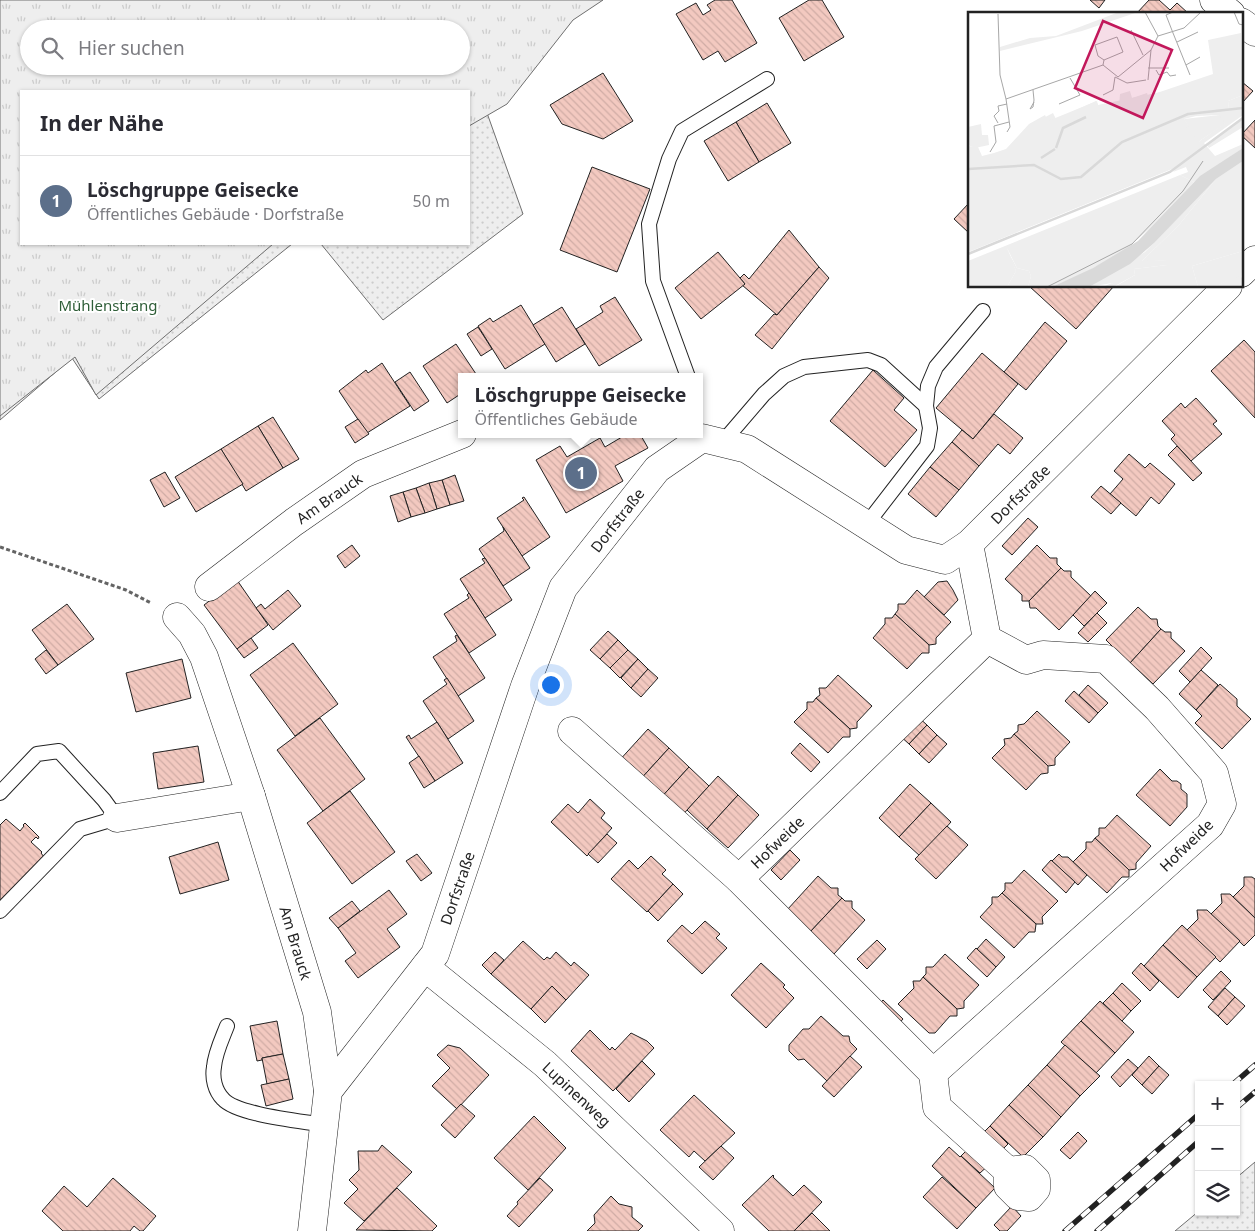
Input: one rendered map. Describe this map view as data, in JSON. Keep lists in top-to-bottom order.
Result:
{
  "streets": {
    "street": [
      "Dorfstraße",
      "Am Brauck",
      "Hofweide",
      "Lupinenweg"
    ]
  },
  "crossings": [
    ["Dorfstraße", "Am Brauck"],
    ["Dorfstraße", "Lupinenweg"]
  ],
  "parks": ["Mühlenstrang"],
  "page": {
    "search": "Hier suchen",
    "heading": "In der Nähe",
    "list": [
      {
        "mark": "1",
        "name": "Löschgruppe Geisecke",
        "note": "Öffentliches Gebäude · Dorfstraße",
        "value": "50 m"
      }
    ],
    "popup": ["Löschgruppe Geisecke", "Öffentliches Gebäude"],
    "pins": "1",
    "map_buttons": ["+", "−"]
  }
}
